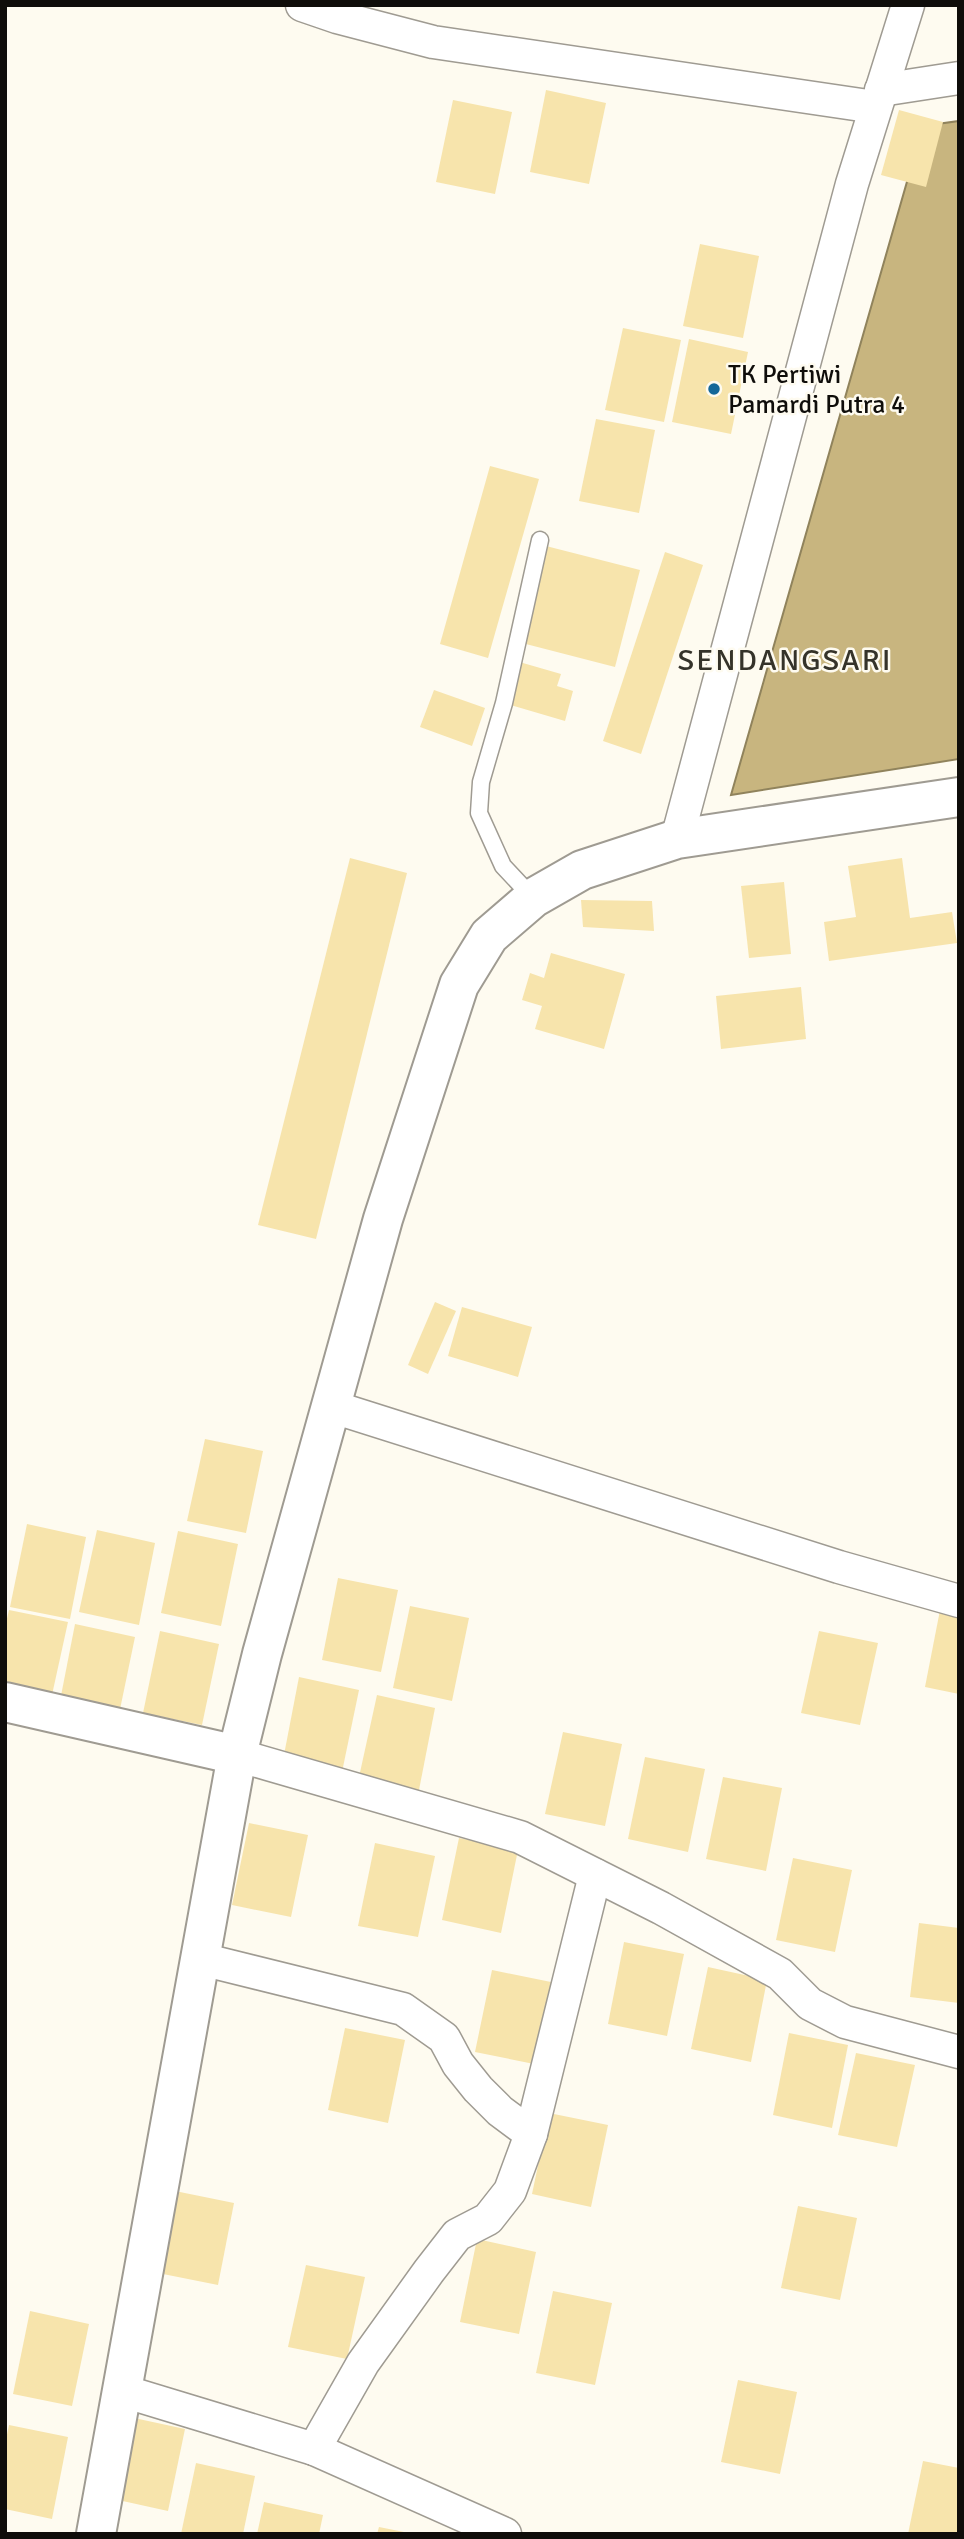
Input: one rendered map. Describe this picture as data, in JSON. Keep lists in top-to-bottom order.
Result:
{
  "districts": ["SENDANGSARI"],
  "places": ["TK Pertiwi Pamardi Putra 4"]
}
